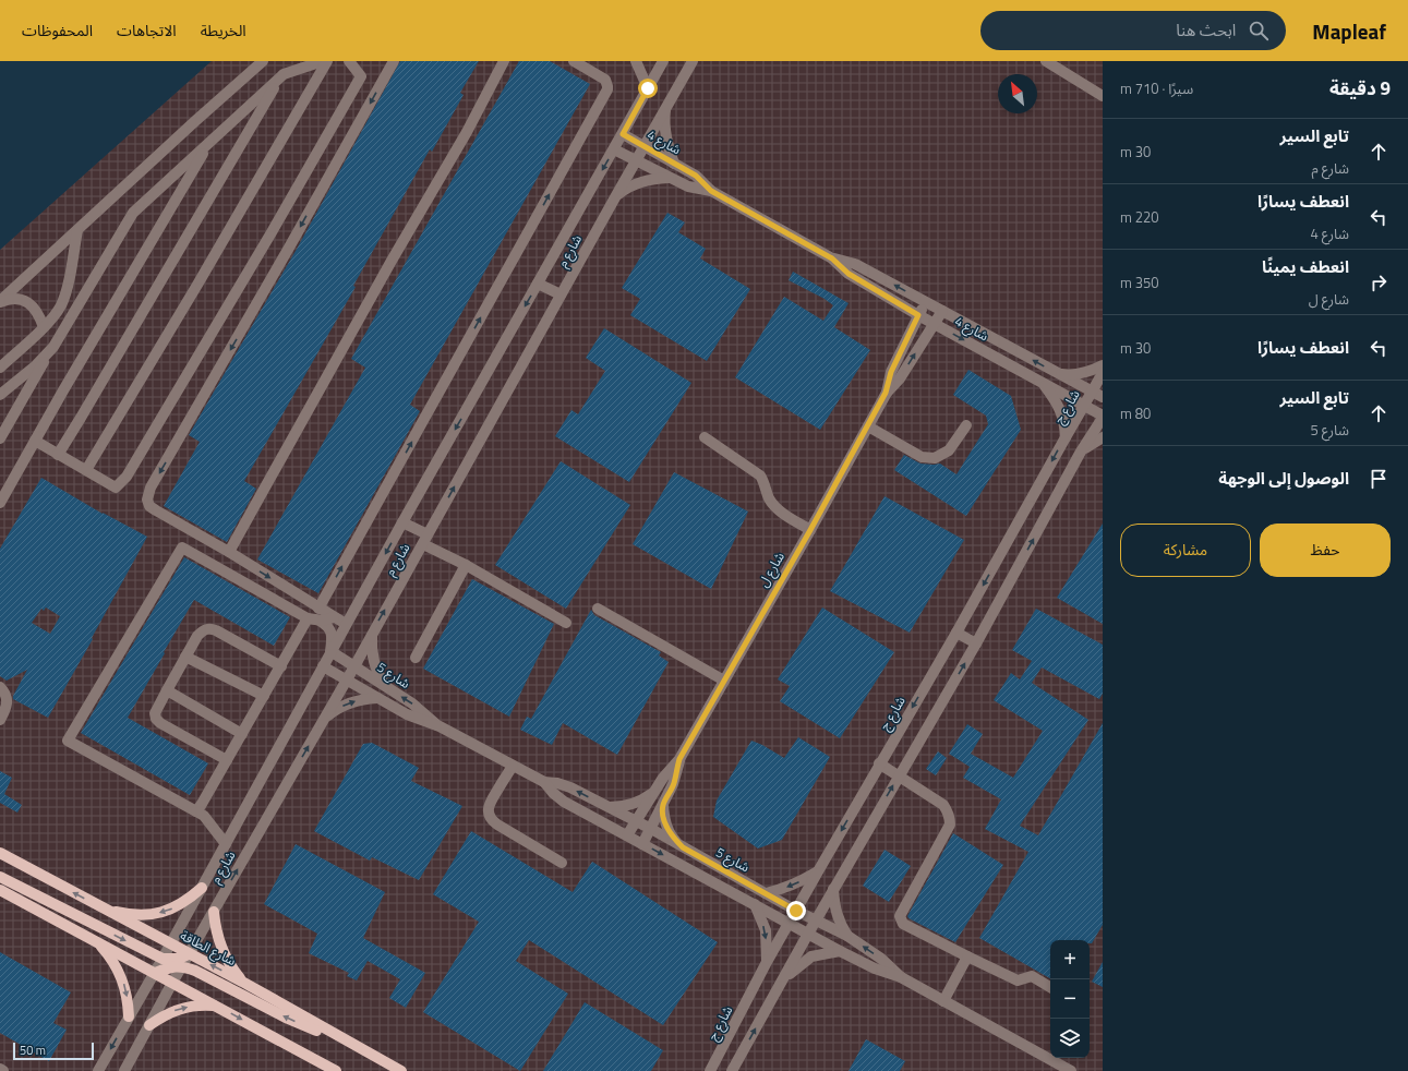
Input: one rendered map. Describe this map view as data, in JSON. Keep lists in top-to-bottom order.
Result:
{
  "streets": {
    "main road": ["شارع الطاقة"],
    "street": [
      "شارع 4",
      "شارع م",
      "شارع ج",
      "شارع ل",
      "شارع 5"
    ]
  },
  "crossings": [
    ["شارع 4", "شارع م"],
    ["شارع 4", "شارع ج"],
    ["شارع 4", "شارع ل"],
    ["شارع م", "شارع 5"],
    ["شارع م", "شارع الطاقة"],
    ["شارع ج", "شارع 5"],
    ["شارع ل", "شارع 5"]
  ],
  "scale_bar": "50 m",
  "north": "top left",
  "page": {
    "header": "Mapleaf",
    "search": "ابحث هنا",
    "nav": ["الخريطة", "الاتجاهات", "المحفوظات"],
    "heading": ["9 دقيقة", "سيرًا · 710 m"],
    "list": [
      ["تابع السير", "شارع م", "30 m"],
      ["انعطف يسارًا", "شارع 4", "220 m"],
      ["انعطف يمينًا", "شارع ل", "350 m"],
      ["انعطف يسارًا", "30 m"],
      ["تابع السير", "شارع 5", "80 m"],
      "الوصول إلى الوجهة"
    ],
    "buttons": ["حفظ", "مشاركة"],
    "map_buttons": ["+", "−"],
    "scale": "50 m"
  }
}
